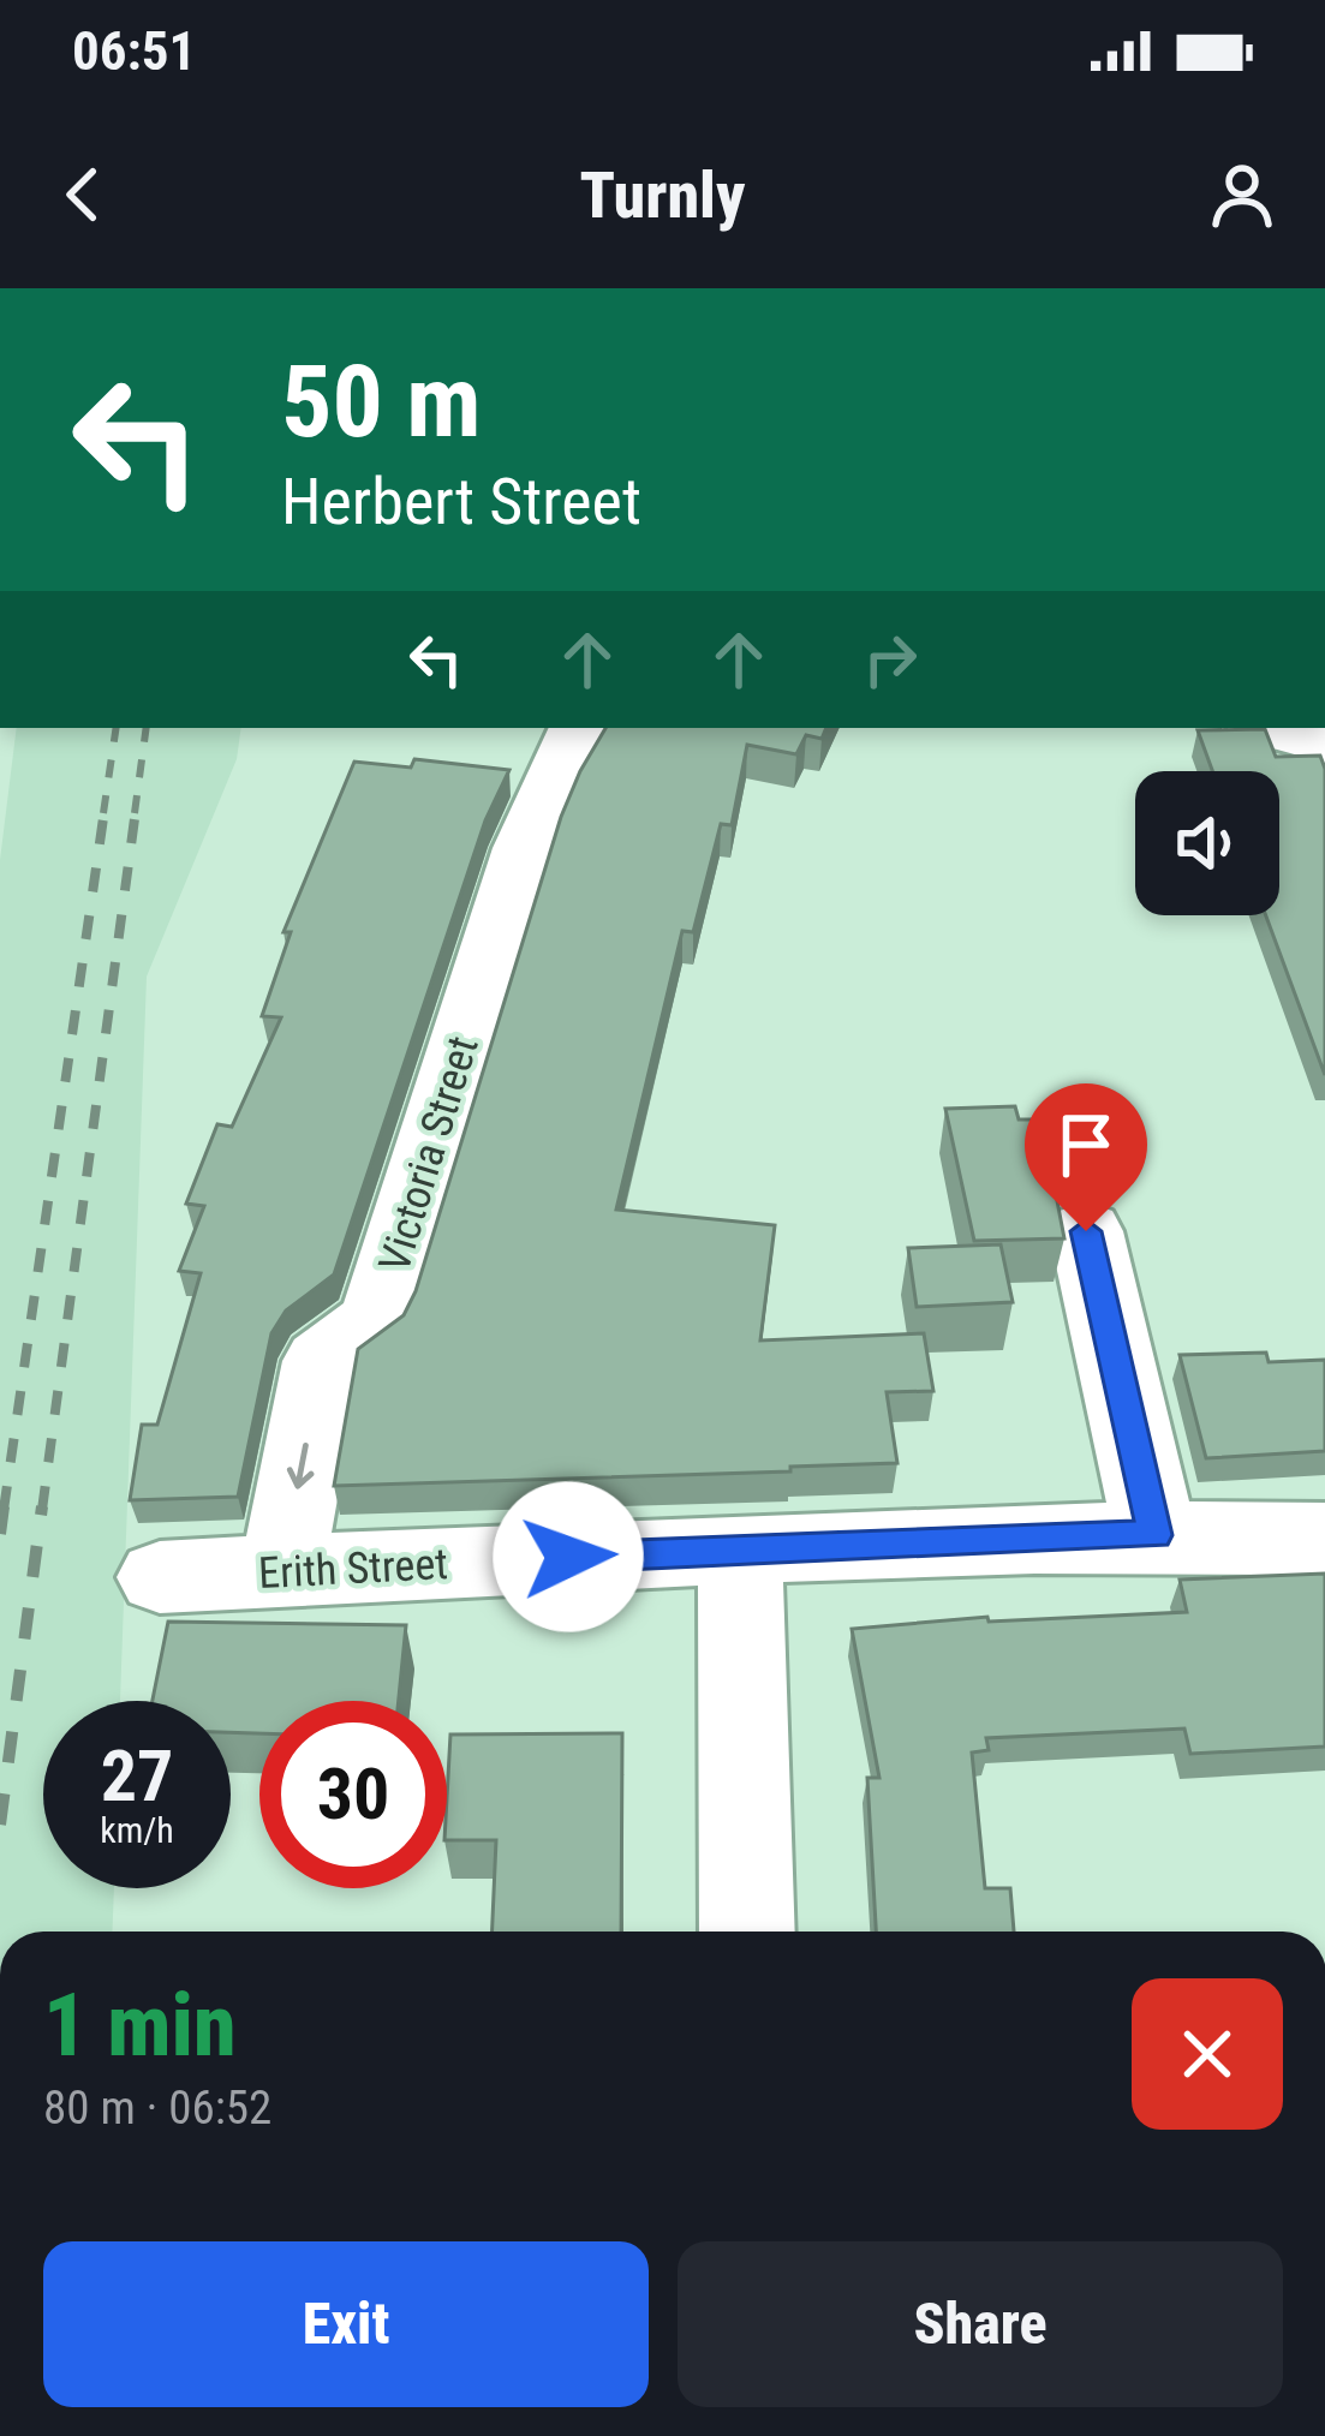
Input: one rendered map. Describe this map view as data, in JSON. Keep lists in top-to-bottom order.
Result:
{
  "streets": {
    "street": ["Victoria Street", "Erith Street"]
  },
  "crossings": [
    ["Victoria Street", "Erith Street"]
  ],
  "one_way": ["Victoria Street"],
  "page": {
    "status": "06:51",
    "header": "Turnly",
    "turn": ["50 m", "Herbert Street"],
    "speed": "27 km/h",
    "limit": "30",
    "heading": ["1 min", "80 m · 06:52"],
    "buttons": ["Exit", "Share"]
  }
}
